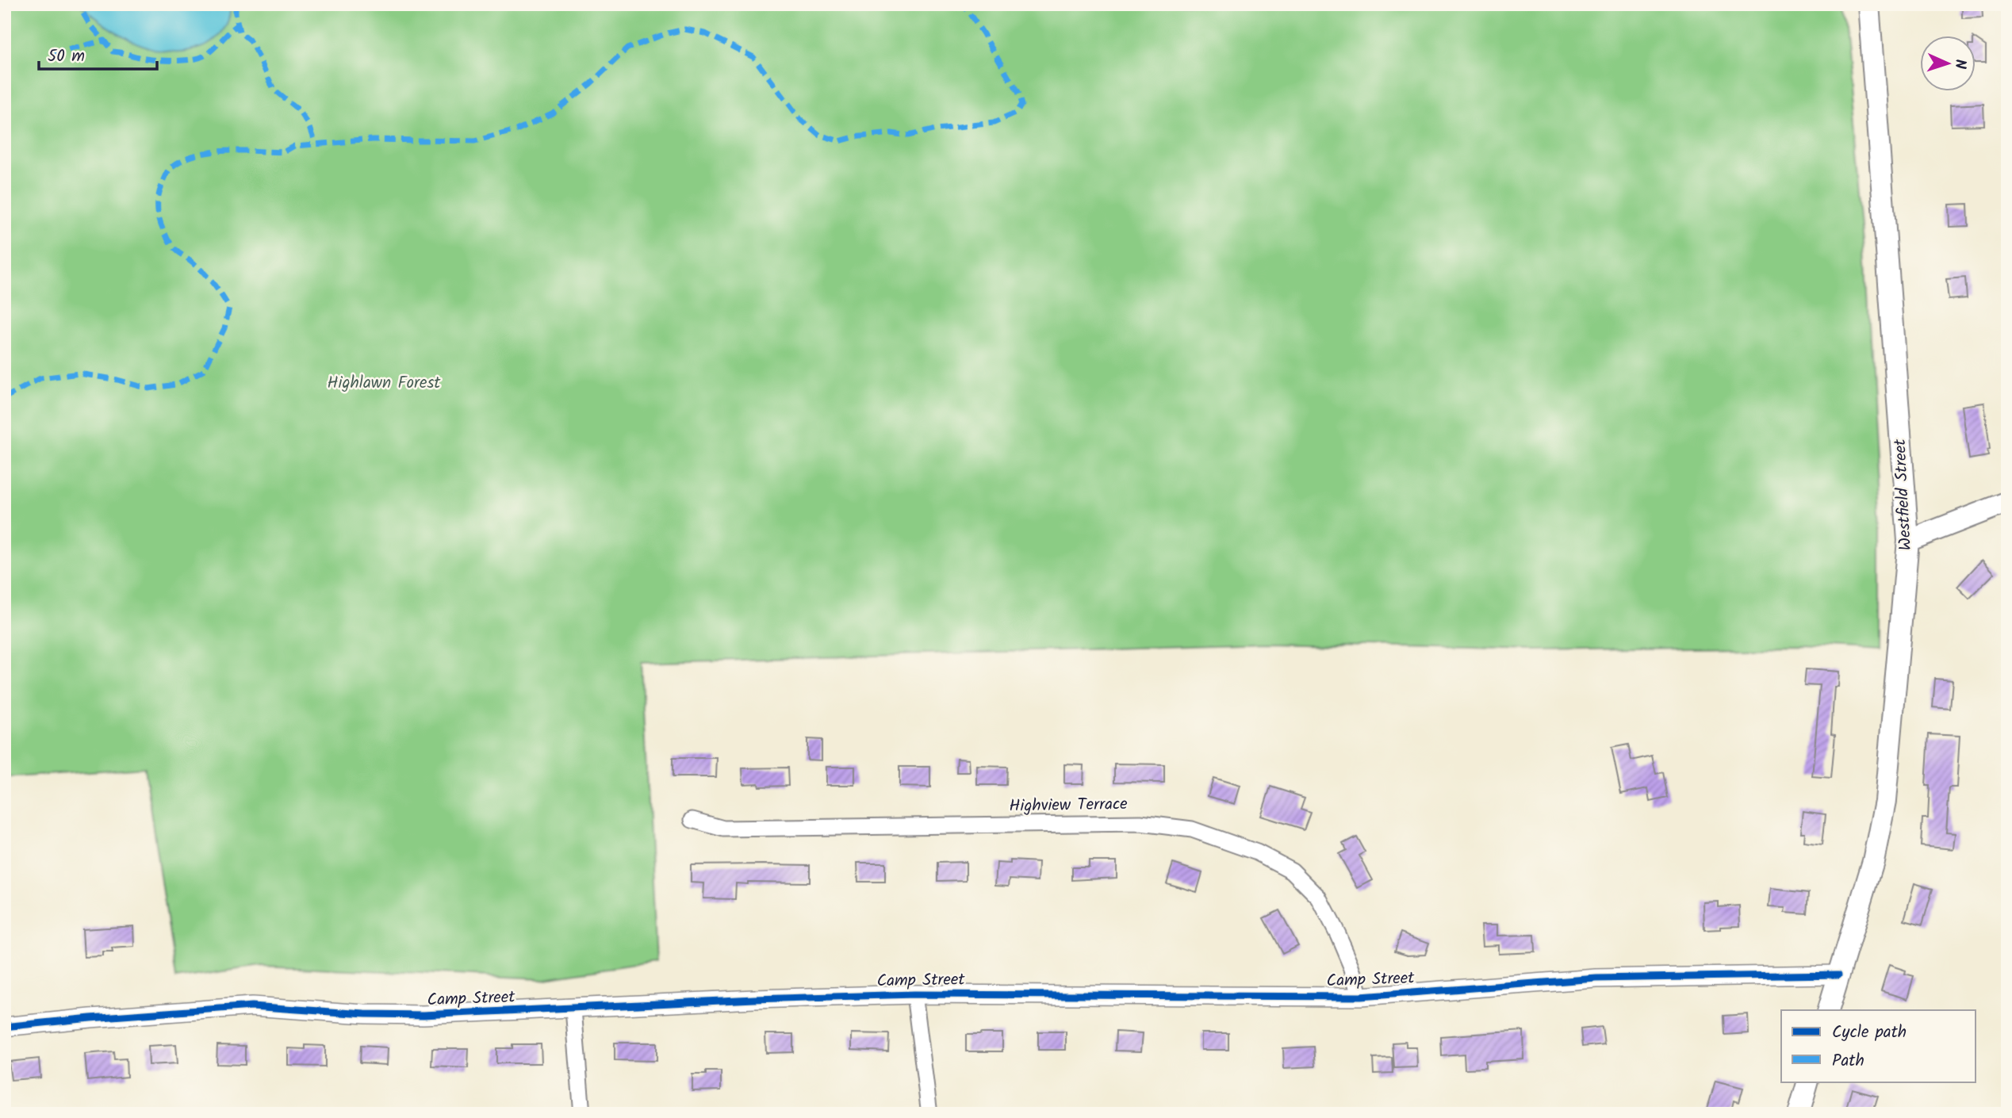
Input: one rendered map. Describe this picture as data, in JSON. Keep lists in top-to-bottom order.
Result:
{
  "streets": {
    "main road": ["Westfield Street"],
    "street": ["Highview Terrace", "Camp Street"]
  },
  "crossings": [
    ["Westfield Street", "Camp Street"],
    ["Highview Terrace", "Camp Street"]
  ],
  "parks": ["Highlawn Forest"],
  "legend": ["Cycle path", "Path"],
  "scale_bar": "50 m",
  "north": "right"
}
